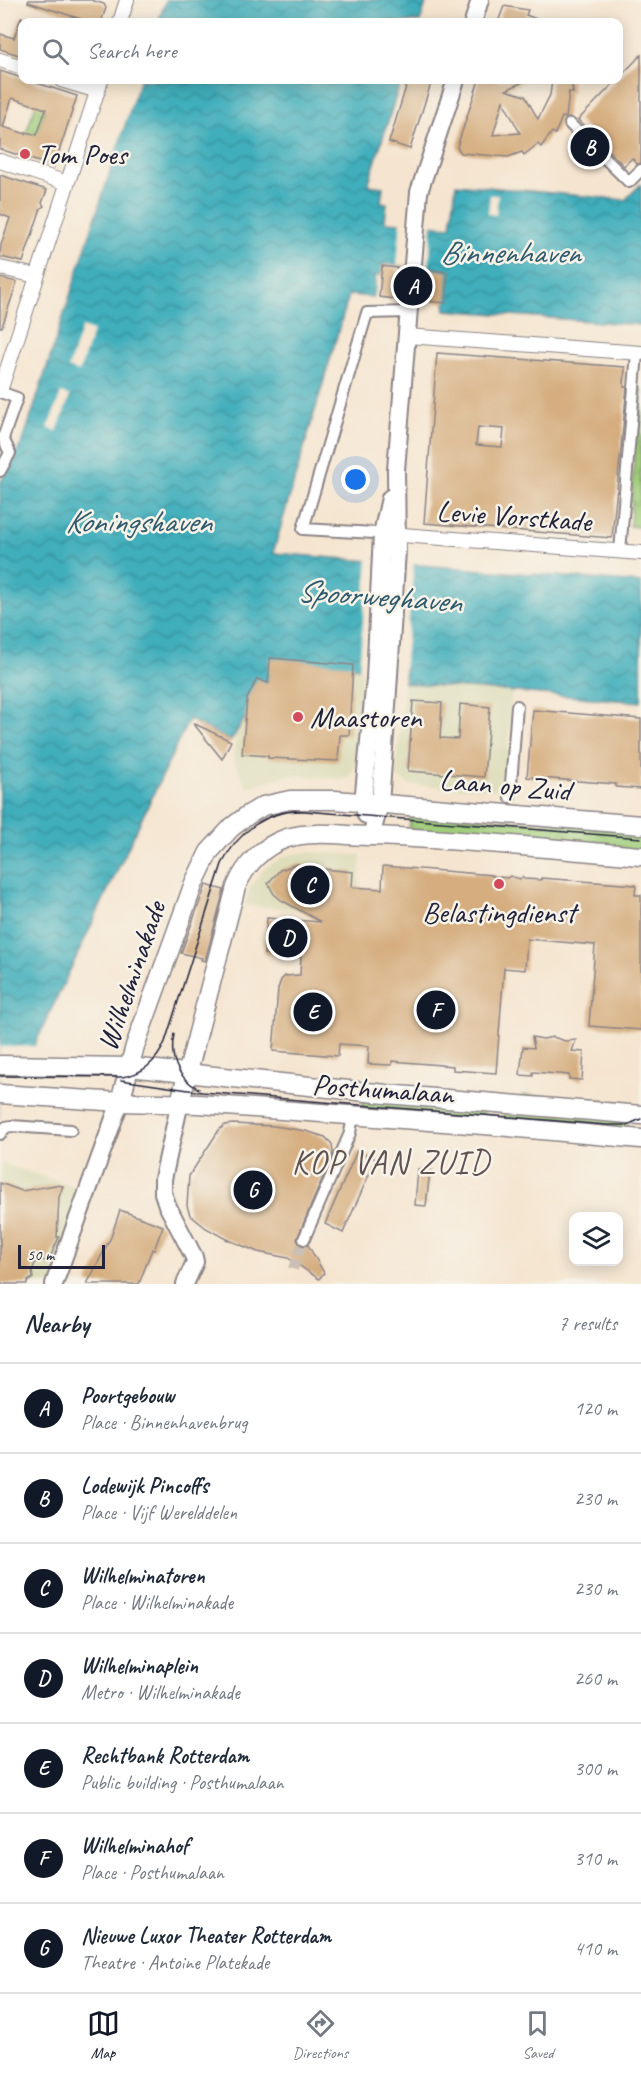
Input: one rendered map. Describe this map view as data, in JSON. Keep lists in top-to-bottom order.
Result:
{
  "streets": {
    "main road": ["Laan op Zuid", "Wilhelminakade", "Posthumalaan"],
    "street": ["Levie Vorstkade"]
  },
  "crossings": [
    ["Laan op Zuid", "Wilhelminakade"],
    ["Wilhelminakade", "Posthumalaan"]
  ],
  "districts": ["KOP VAN ZUID"],
  "water": ["Binnenhaven", "Koningshaven", "Spoorweghaven"],
  "places": ["Tom Poes", "Maastoren", "Belastingdienst"],
  "scale_bar": "50 m",
  "page": {
    "search": "Search here",
    "pins": [
      "B",
      "A",
      "C",
      "D",
      "F",
      "E",
      "G"
    ],
    "scale": "50 m",
    "heading": ["Nearby", "7 results"],
    "list": [
      {
        "mark": "A",
        "name": "Poortgebouw",
        "note": "Place · Binnenhavenbrug",
        "value": "120 m"
      },
      {
        "mark": "B",
        "name": "Lodewijk Pincoffs",
        "note": "Place · Vijf Werelddelen",
        "value": "230 m"
      },
      {
        "mark": "C",
        "name": "Wilhelminatoren",
        "note": "Place · Wilhelminakade",
        "value": "230 m"
      },
      {
        "mark": "D",
        "name": "Wilhelminaplein",
        "note": "Metro · Wilhelminakade",
        "value": "260 m"
      },
      {
        "mark": "E",
        "name": "Rechtbank Rotterdam",
        "note": "Public building · Posthumalaan",
        "value": "300 m"
      },
      {
        "mark": "F",
        "name": "Wilhelminahof",
        "note": "Place · Posthumalaan",
        "value": "310 m"
      },
      {
        "mark": "G",
        "name": "Nieuwe Luxor Theater Rotterdam",
        "note": "Theatre · Antoine Platekade",
        "value": "410 m"
      }
    ],
    "nav": ["Map", "Directions", "Saved"]
  }
}
